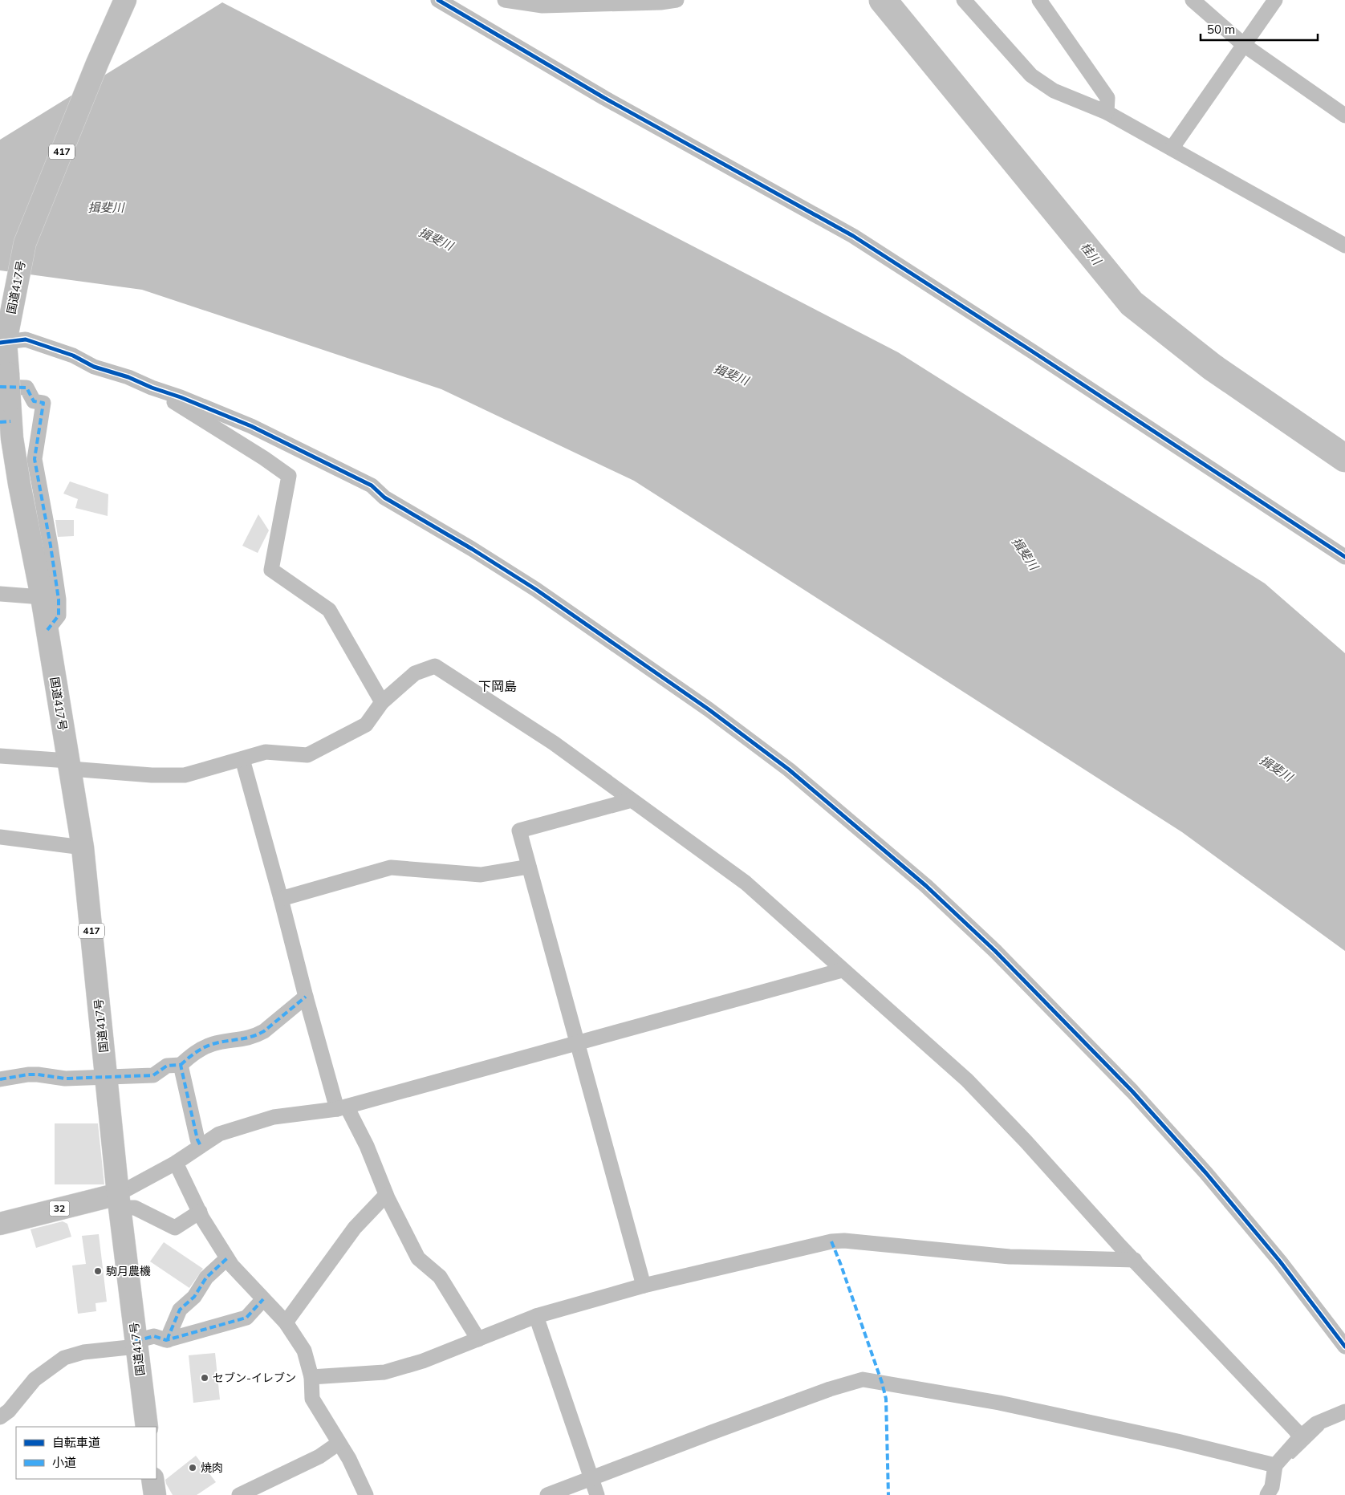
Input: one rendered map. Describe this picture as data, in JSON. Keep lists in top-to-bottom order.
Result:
{
  "streets": {
    "main road": ["417", "国道417号", "32"]
  },
  "crossings": [
    ["国道417号", "32"]
  ],
  "districts": ["下岡島"],
  "water": ["揖斐川", "桂川"],
  "places": ["駒月農機", "セブン-イレブン", "焼肉"],
  "legend": ["自転車道", "小道"],
  "scale_bar": "50 m"
}
